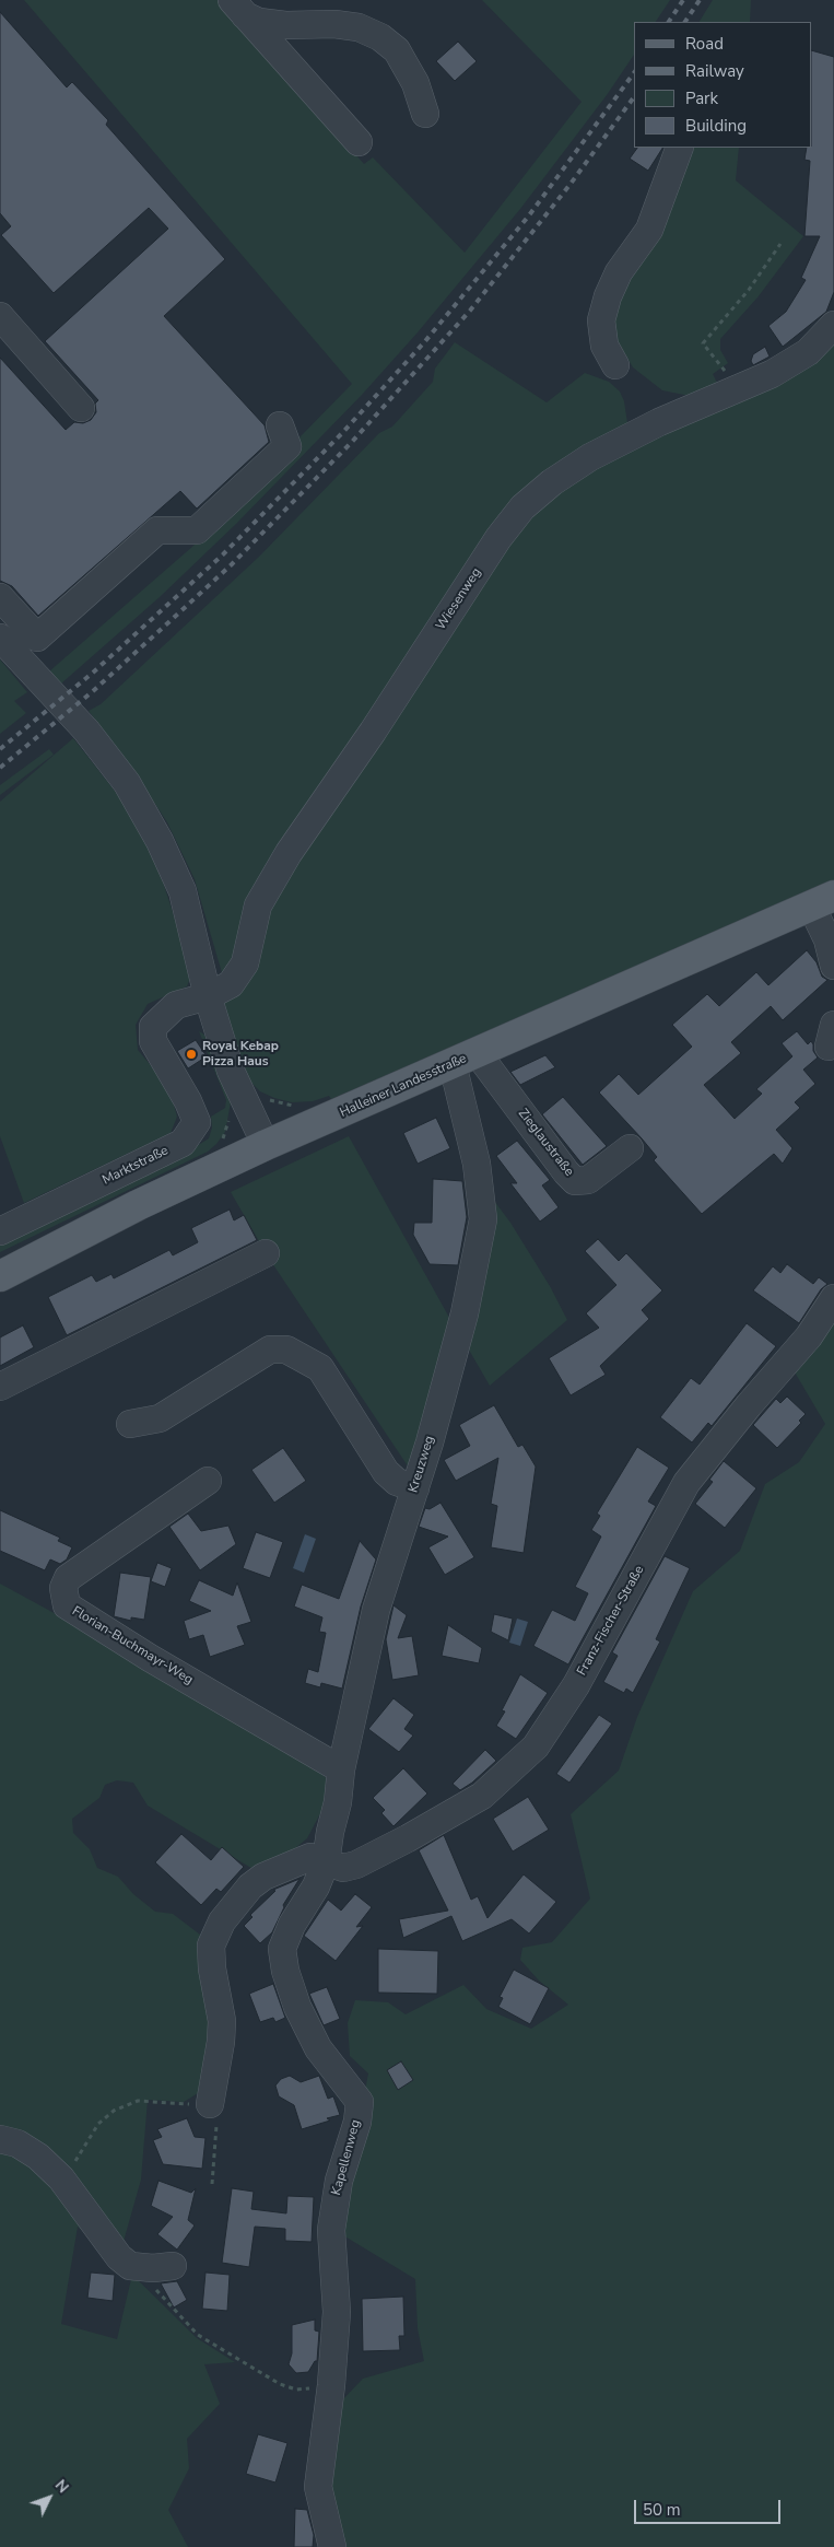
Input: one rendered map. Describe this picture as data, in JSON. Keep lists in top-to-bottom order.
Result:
{
  "streets": {
    "main road": ["Halleiner Landesstraße"],
    "street": [
      "Wiesenweg",
      "Zieglaustraße",
      "Marktstraße",
      "Kreuzweg",
      "Franz-Fischer-Straße",
      "Florian-Buchmayr-Weg",
      "Kapellenweg"
    ]
  },
  "crossings": [
    ["Wiesenweg", "Marktstraße"],
    ["Halleiner Landesstraße", "Zieglaustraße"],
    ["Halleiner Landesstraße", "Kreuzweg"],
    ["Zieglaustraße", "Kreuzweg"],
    ["Kreuzweg", "Franz-Fischer-Straße"],
    ["Kreuzweg", "Florian-Buchmayr-Weg"],
    ["Kreuzweg", "Kapellenweg"],
    ["Franz-Fischer-Straße", "Kapellenweg"]
  ],
  "places": ["Royal Kebap Pizza Haus"],
  "legend": [
    "Road",
    "Railway",
    "Park",
    "Building"
  ],
  "scale_bar": "50 m",
  "north": "top right"
}
